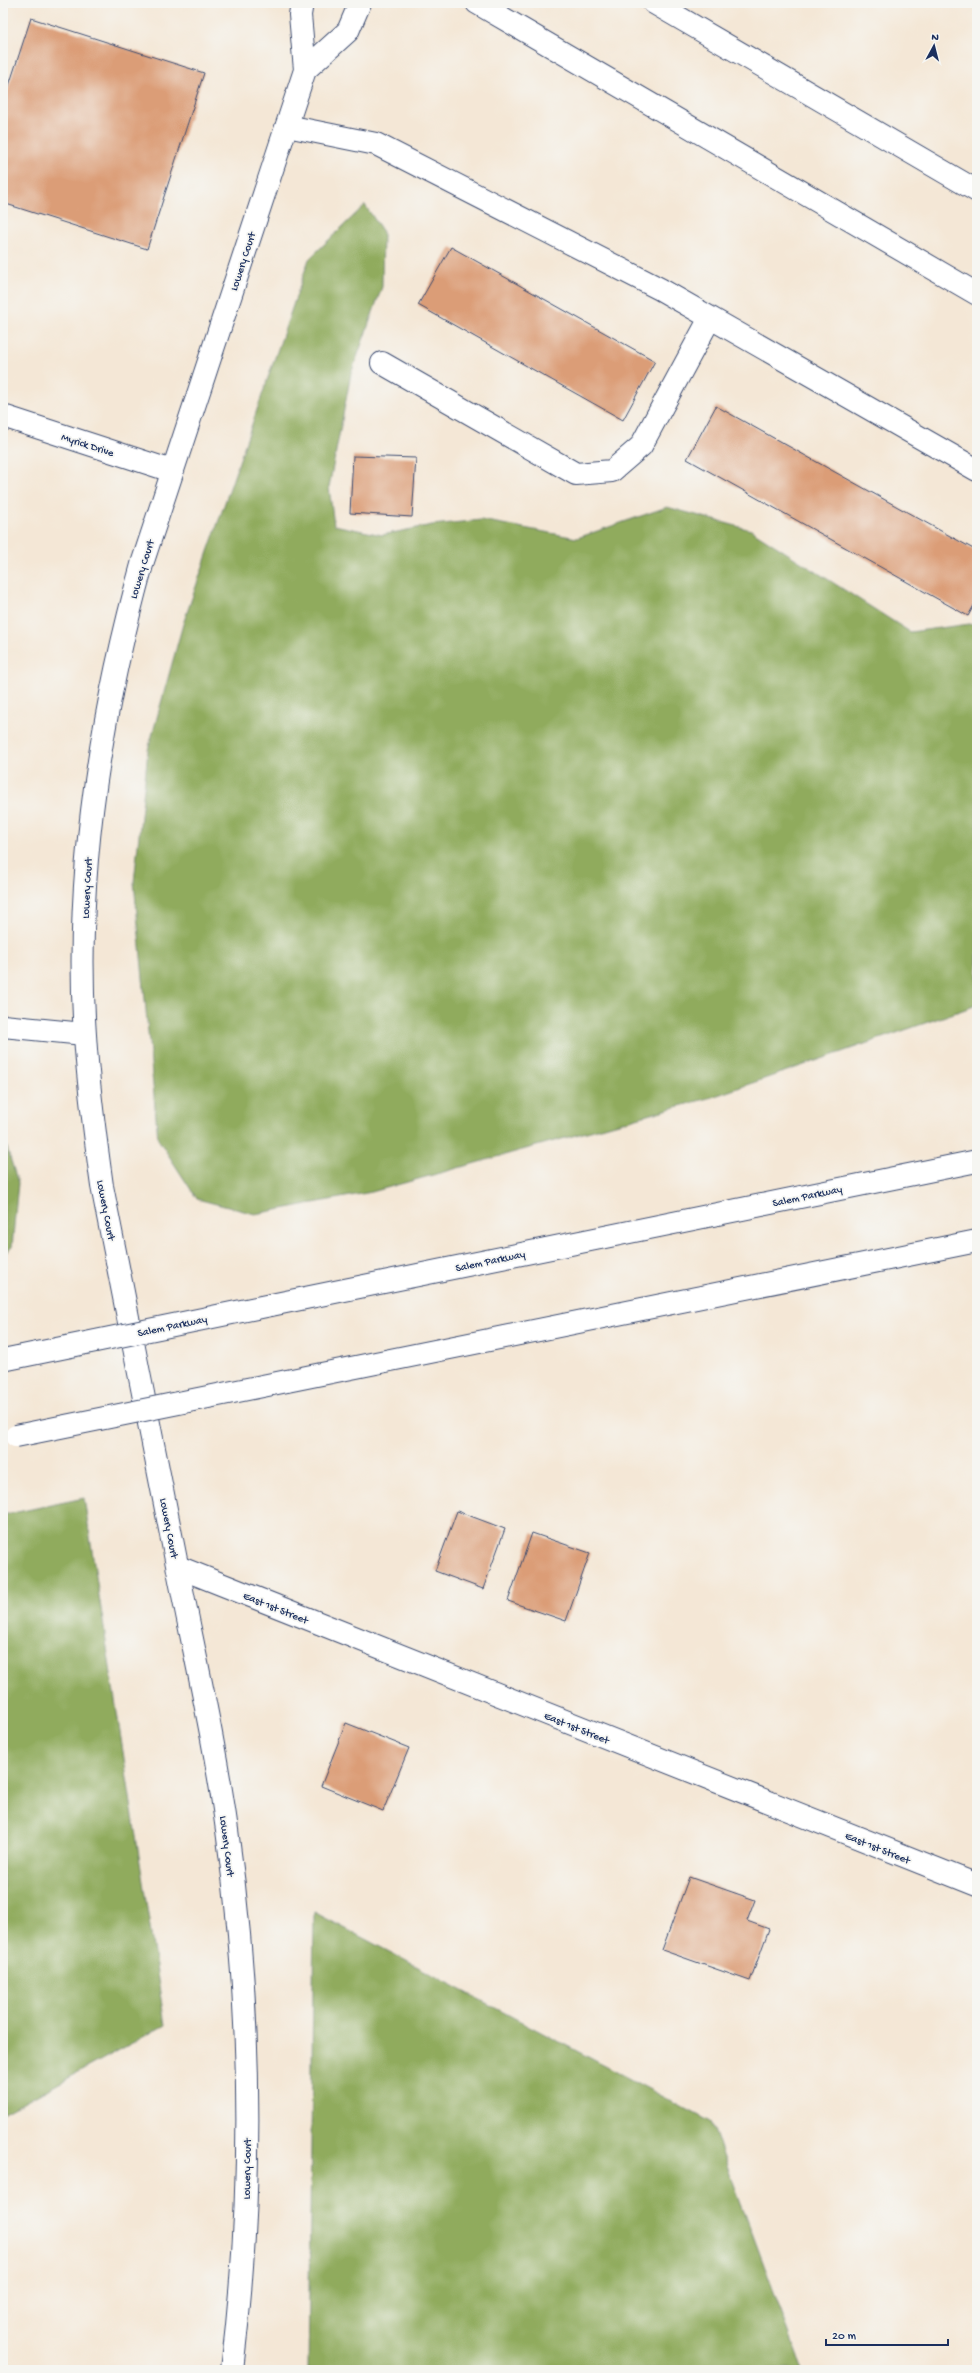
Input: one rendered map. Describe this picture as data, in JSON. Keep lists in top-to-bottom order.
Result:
{
  "streets": {
    "main road": [
      "Lowery Court",
      "Myrick Drive",
      "Salem Parkway",
      "East 1st Street"
    ]
  },
  "crossings": [
    ["Lowery Court", "Myrick Drive"],
    ["Lowery Court", "East 1st Street"]
  ],
  "scale_bar": "20 m",
  "north": "top"
}
